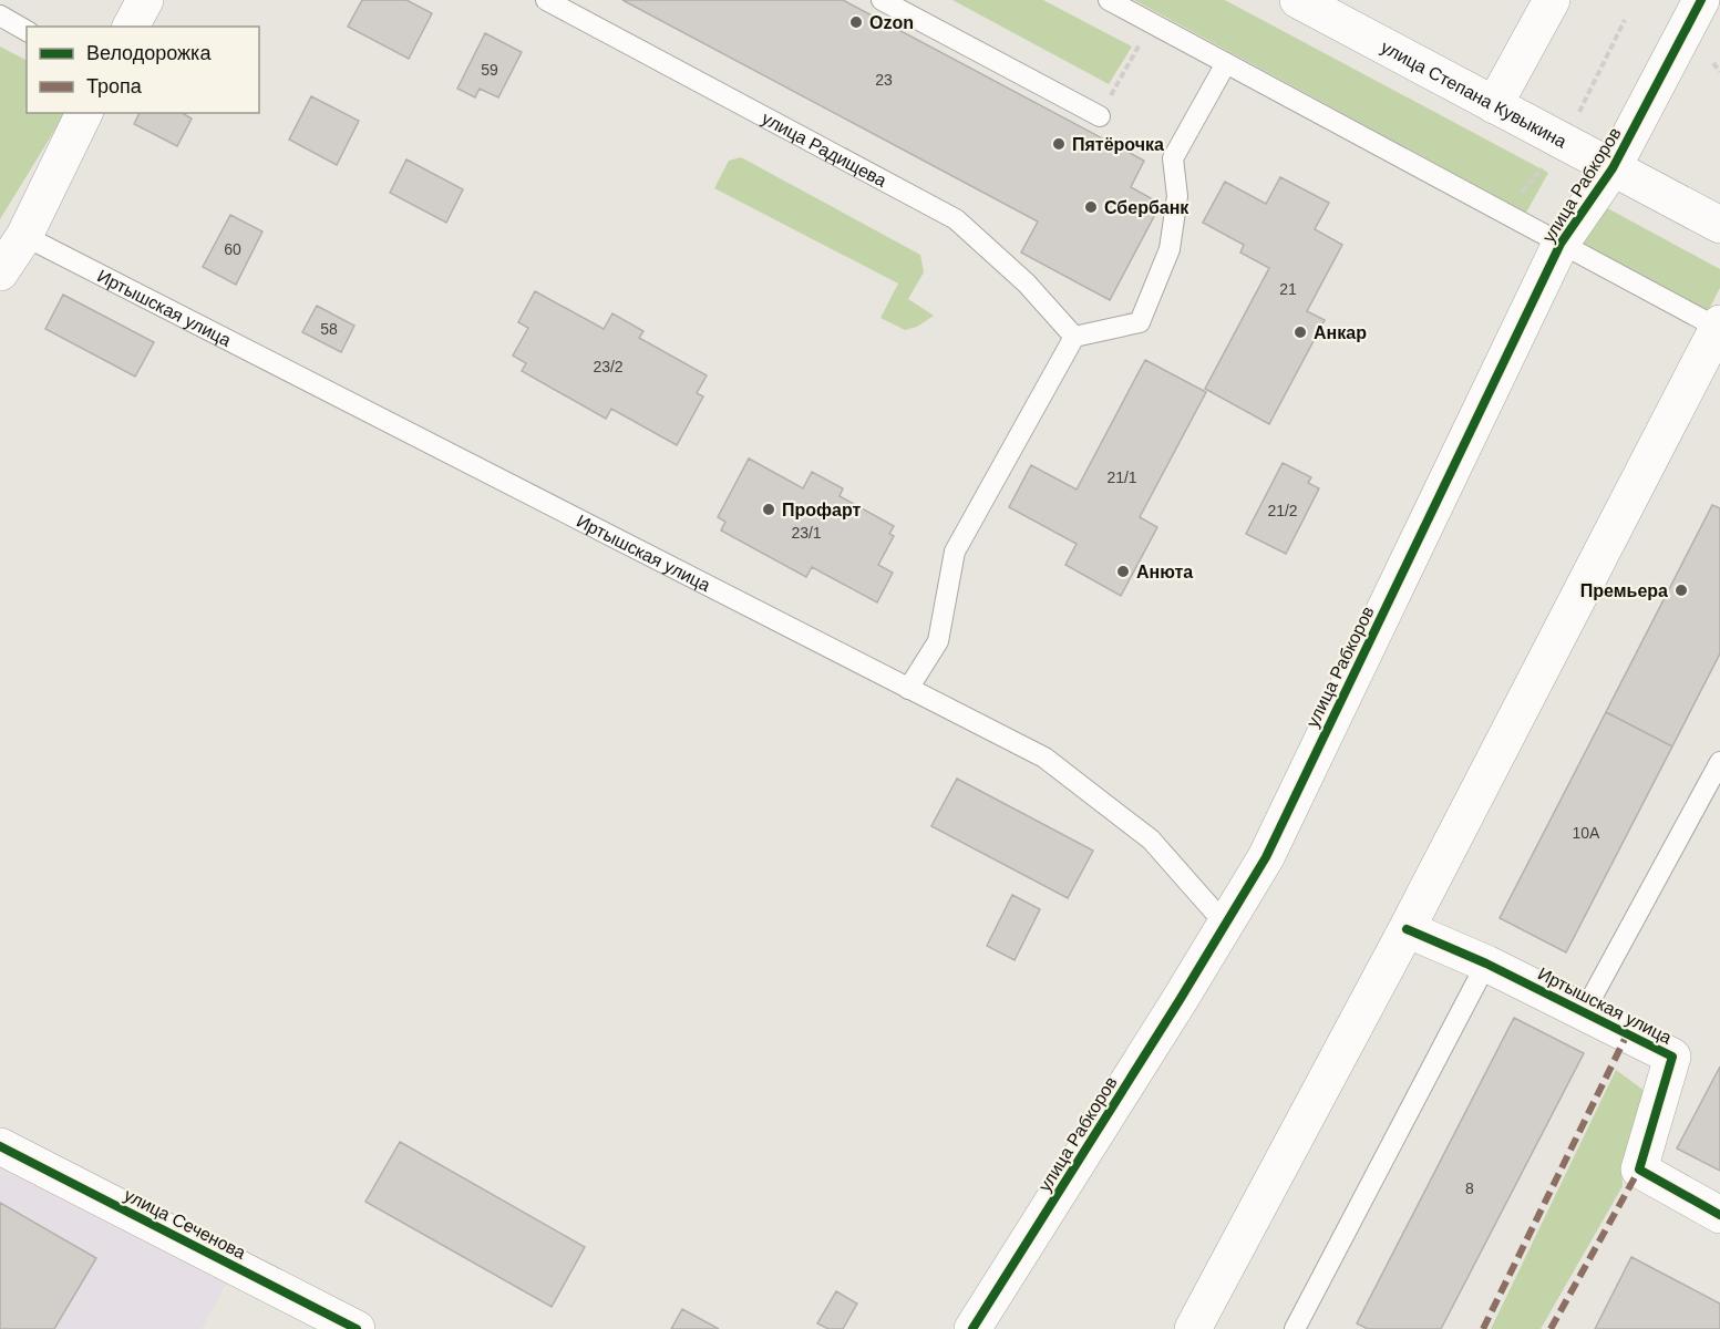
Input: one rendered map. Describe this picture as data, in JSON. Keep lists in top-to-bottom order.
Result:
{
  "streets": {
    "street": [
      "улица Степана Кувыкина",
      "улица Рабкоров",
      "Иртышская улица",
      "улица Сеченова"
    ],
    "lane": ["улица Радищева"]
  },
  "crossings": [
    ["улица Степана Кувыкина", "улица Рабкоров"],
    ["улица Рабкоров", "Иртышская улица"]
  ],
  "places": [
    "Ozon",
    "Пятёрочка",
    "Сбербанк",
    "Анкар",
    "Профарт",
    "Анюта",
    "Премьера"
  ],
  "house_numbers": [
    "59",
    "23",
    "60",
    "21",
    "58",
    "23/2",
    "21/1",
    "21/2",
    "23/1",
    "10А",
    "8"
  ],
  "legend": ["Велодорожка", "Тропа"]
}
